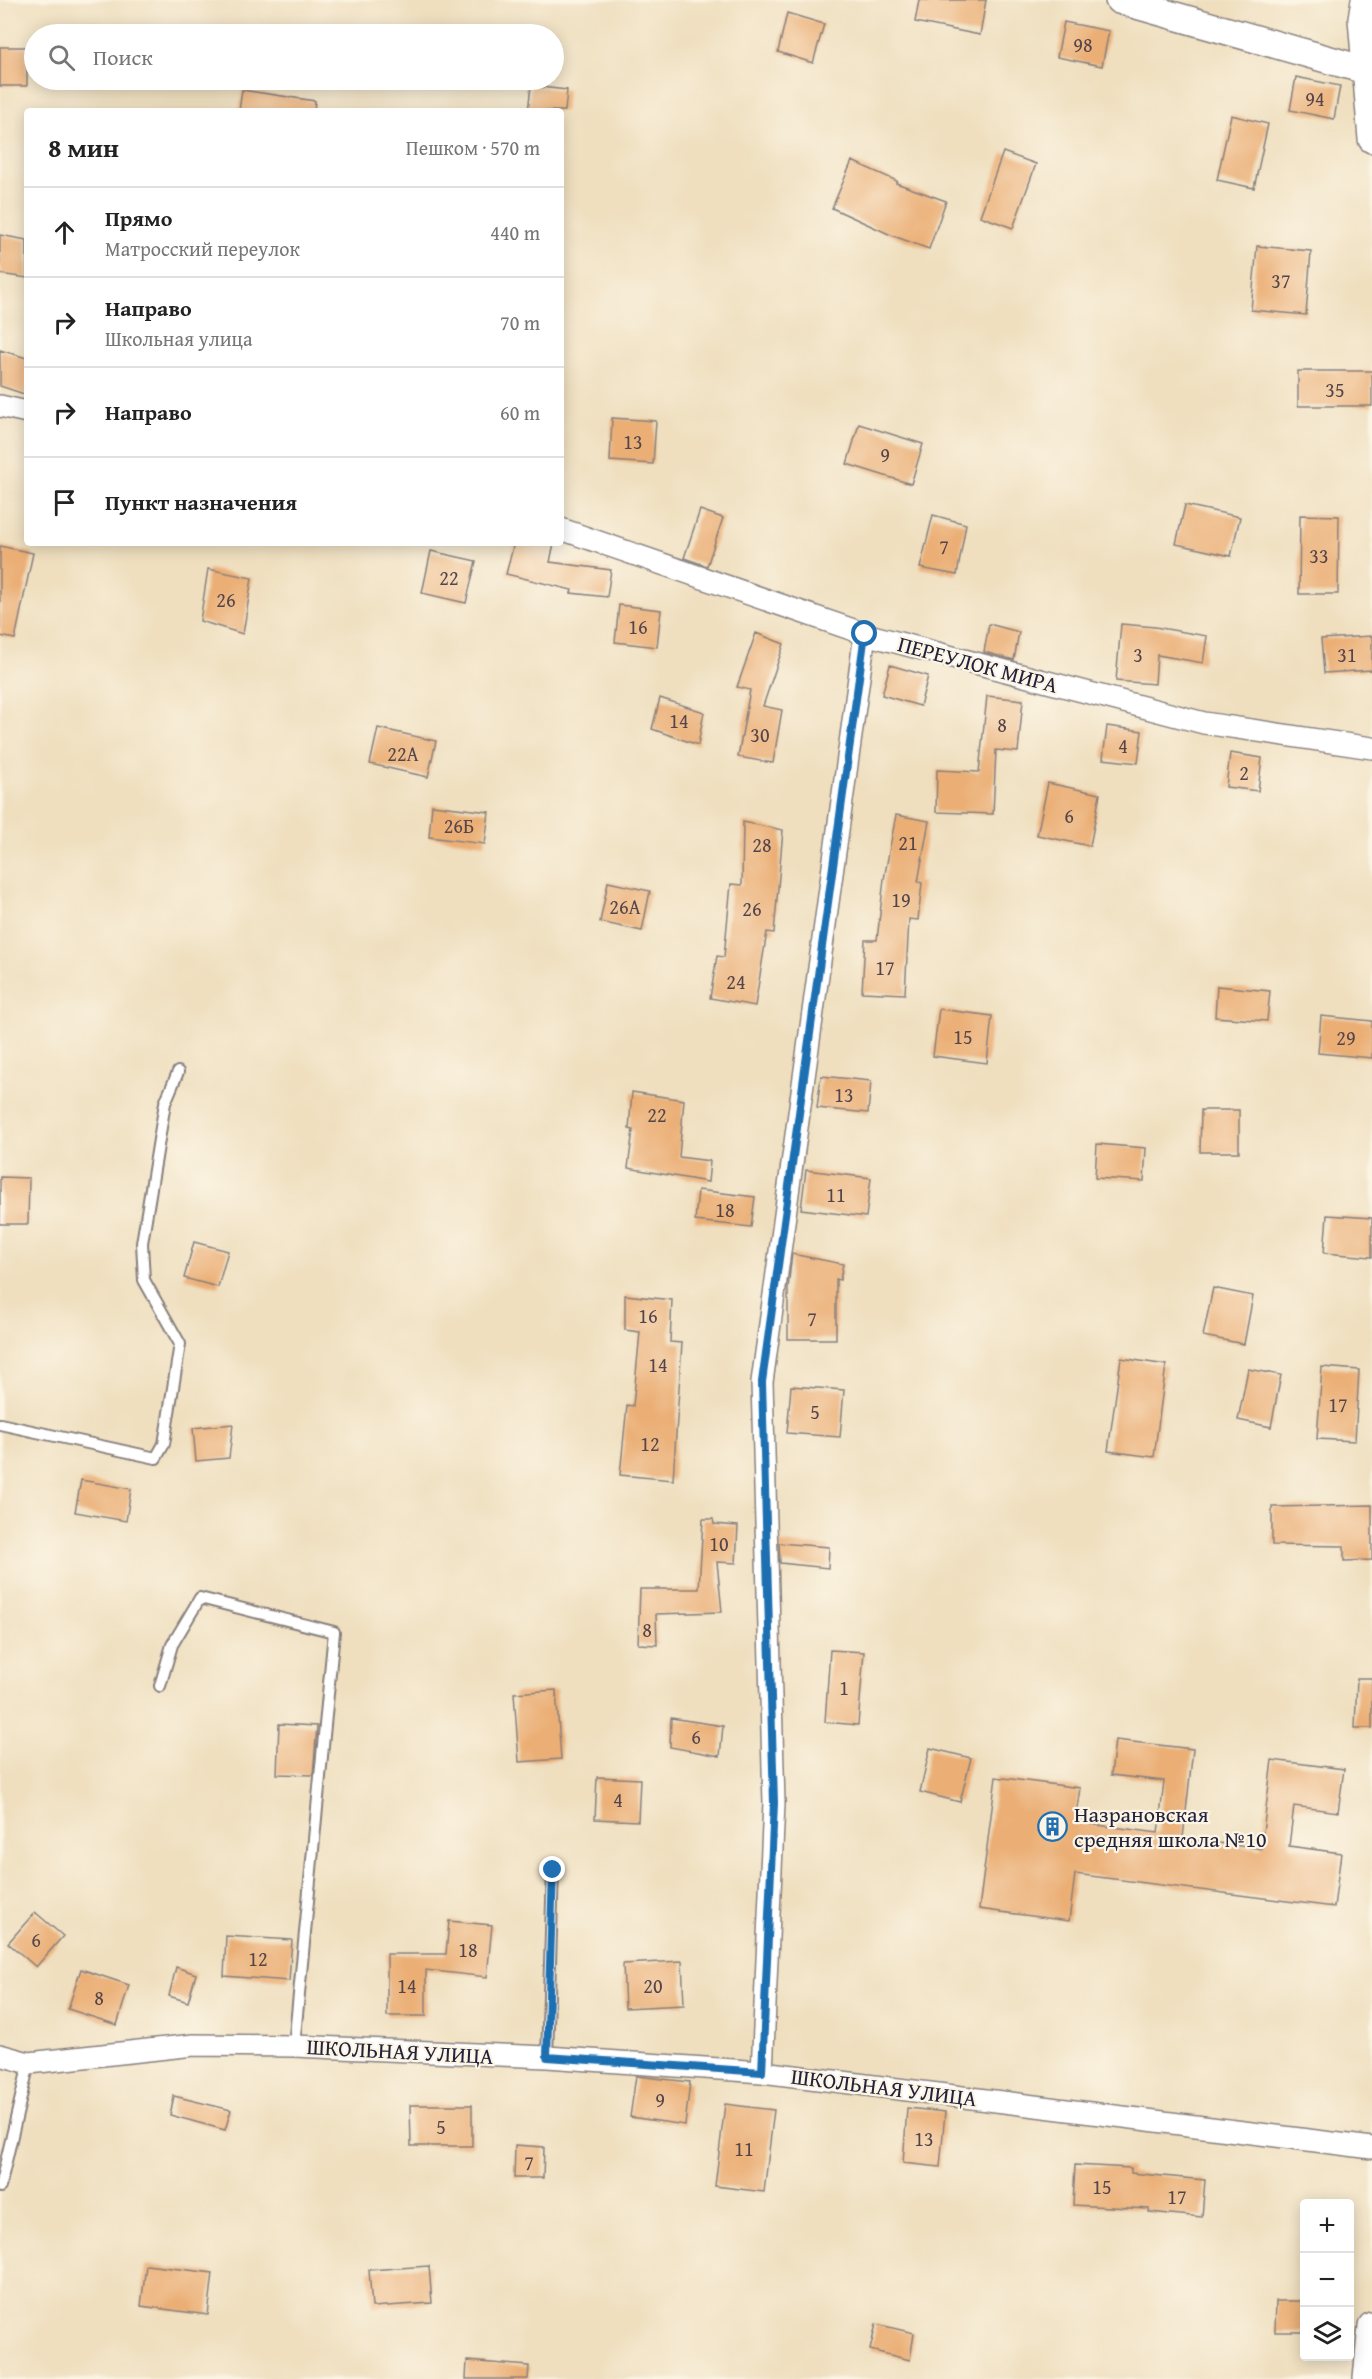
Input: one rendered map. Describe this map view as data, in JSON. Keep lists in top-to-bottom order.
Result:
{
  "streets": {
    "street": ["ПЕРЕУЛОК МИРА", "ШКОЛЬНАЯ УЛИЦА"]
  },
  "places": {
    "building": ["Назрановская средняя школа №10"]
  },
  "house_numbers": [
    "98",
    "94",
    "37",
    "35",
    "13",
    "9",
    "7",
    "33",
    "22",
    "26",
    "16",
    "3",
    "31",
    "14",
    "8",
    "30",
    "4",
    "22А",
    "2",
    "6",
    "26Б",
    "21",
    "28",
    "19",
    "26А",
    "26",
    "17",
    "24",
    "15",
    "29",
    "13",
    "22",
    "11",
    "18",
    "16",
    "7",
    "14",
    "17",
    "5",
    "12",
    "10",
    "8",
    "1",
    "6",
    "4",
    "6",
    "18",
    "12",
    "14",
    "20",
    "8",
    "9",
    "5",
    "13",
    "11",
    "7",
    "15",
    "17"
  ],
  "page": {
    "search": "Поиск",
    "heading": ["8 мин", "Пешком · 570 m"],
    "list": [
      ["Прямо", "Матросский переулок", "440 m"],
      ["Направо", "Школьная улица", "70 m"],
      ["Направо", "60 m"],
      "Пункт назначения"
    ],
    "map_buttons": ["+", "−"]
  }
}
